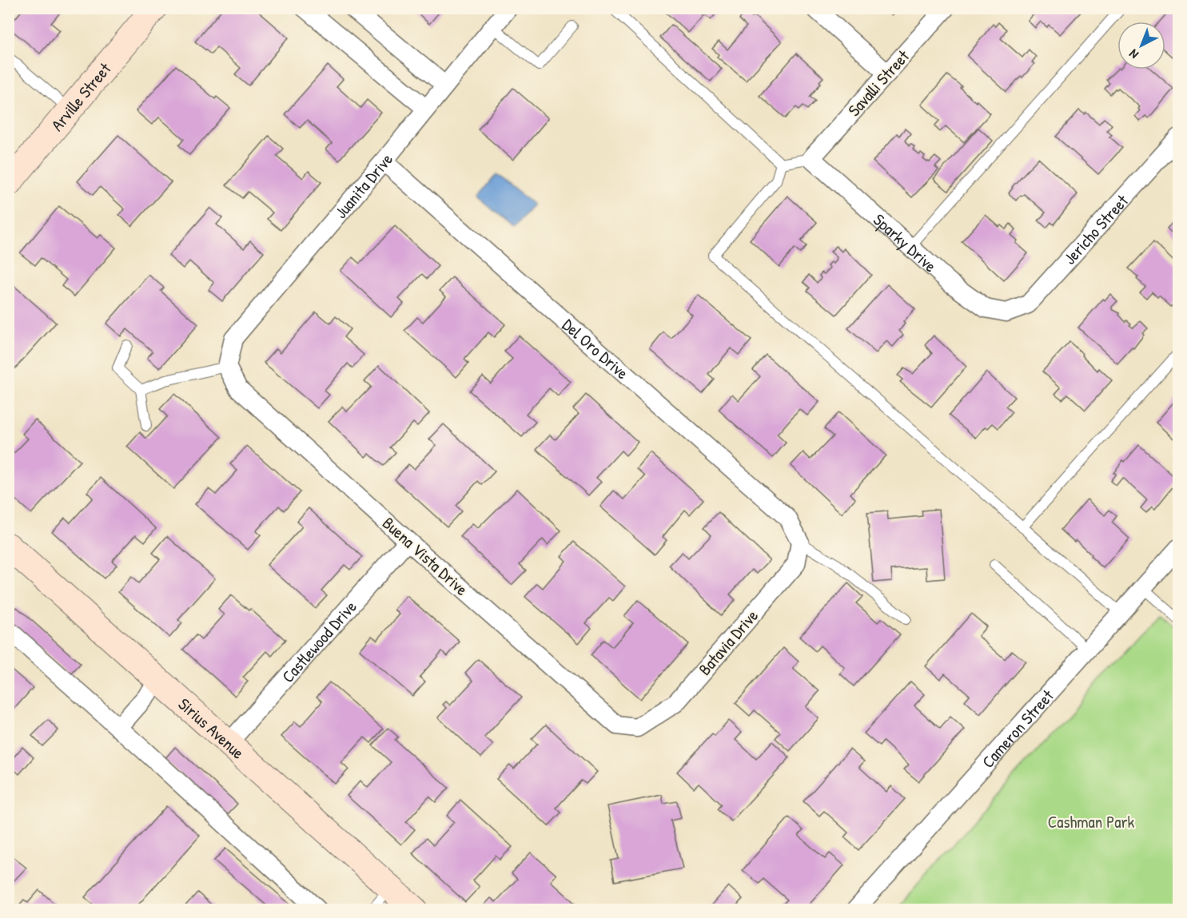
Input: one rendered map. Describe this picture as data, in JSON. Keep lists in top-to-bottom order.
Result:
{
  "streets": {
    "street": [
      "Savalli Street",
      "Arville Street",
      "Juanita Drive",
      "Jericho Street",
      "Sparky Drive",
      "Del Oro Drive",
      "Buena Vista Drive",
      "Castlewood Drive",
      "Batavia Drive",
      "Sirius Avenue",
      "Cameron Street"
    ]
  },
  "crossings": [
    ["Savalli Street", "Sparky Drive"],
    ["Juanita Drive", "Del Oro Drive"],
    ["Juanita Drive", "Buena Vista Drive"],
    ["Jericho Street", "Sparky Drive"],
    ["Del Oro Drive", "Batavia Drive"],
    ["Buena Vista Drive", "Castlewood Drive"],
    ["Buena Vista Drive", "Batavia Drive"],
    ["Castlewood Drive", "Sirius Avenue"]
  ],
  "parks": ["Cashman Park"],
  "north": "bottom left"
}
